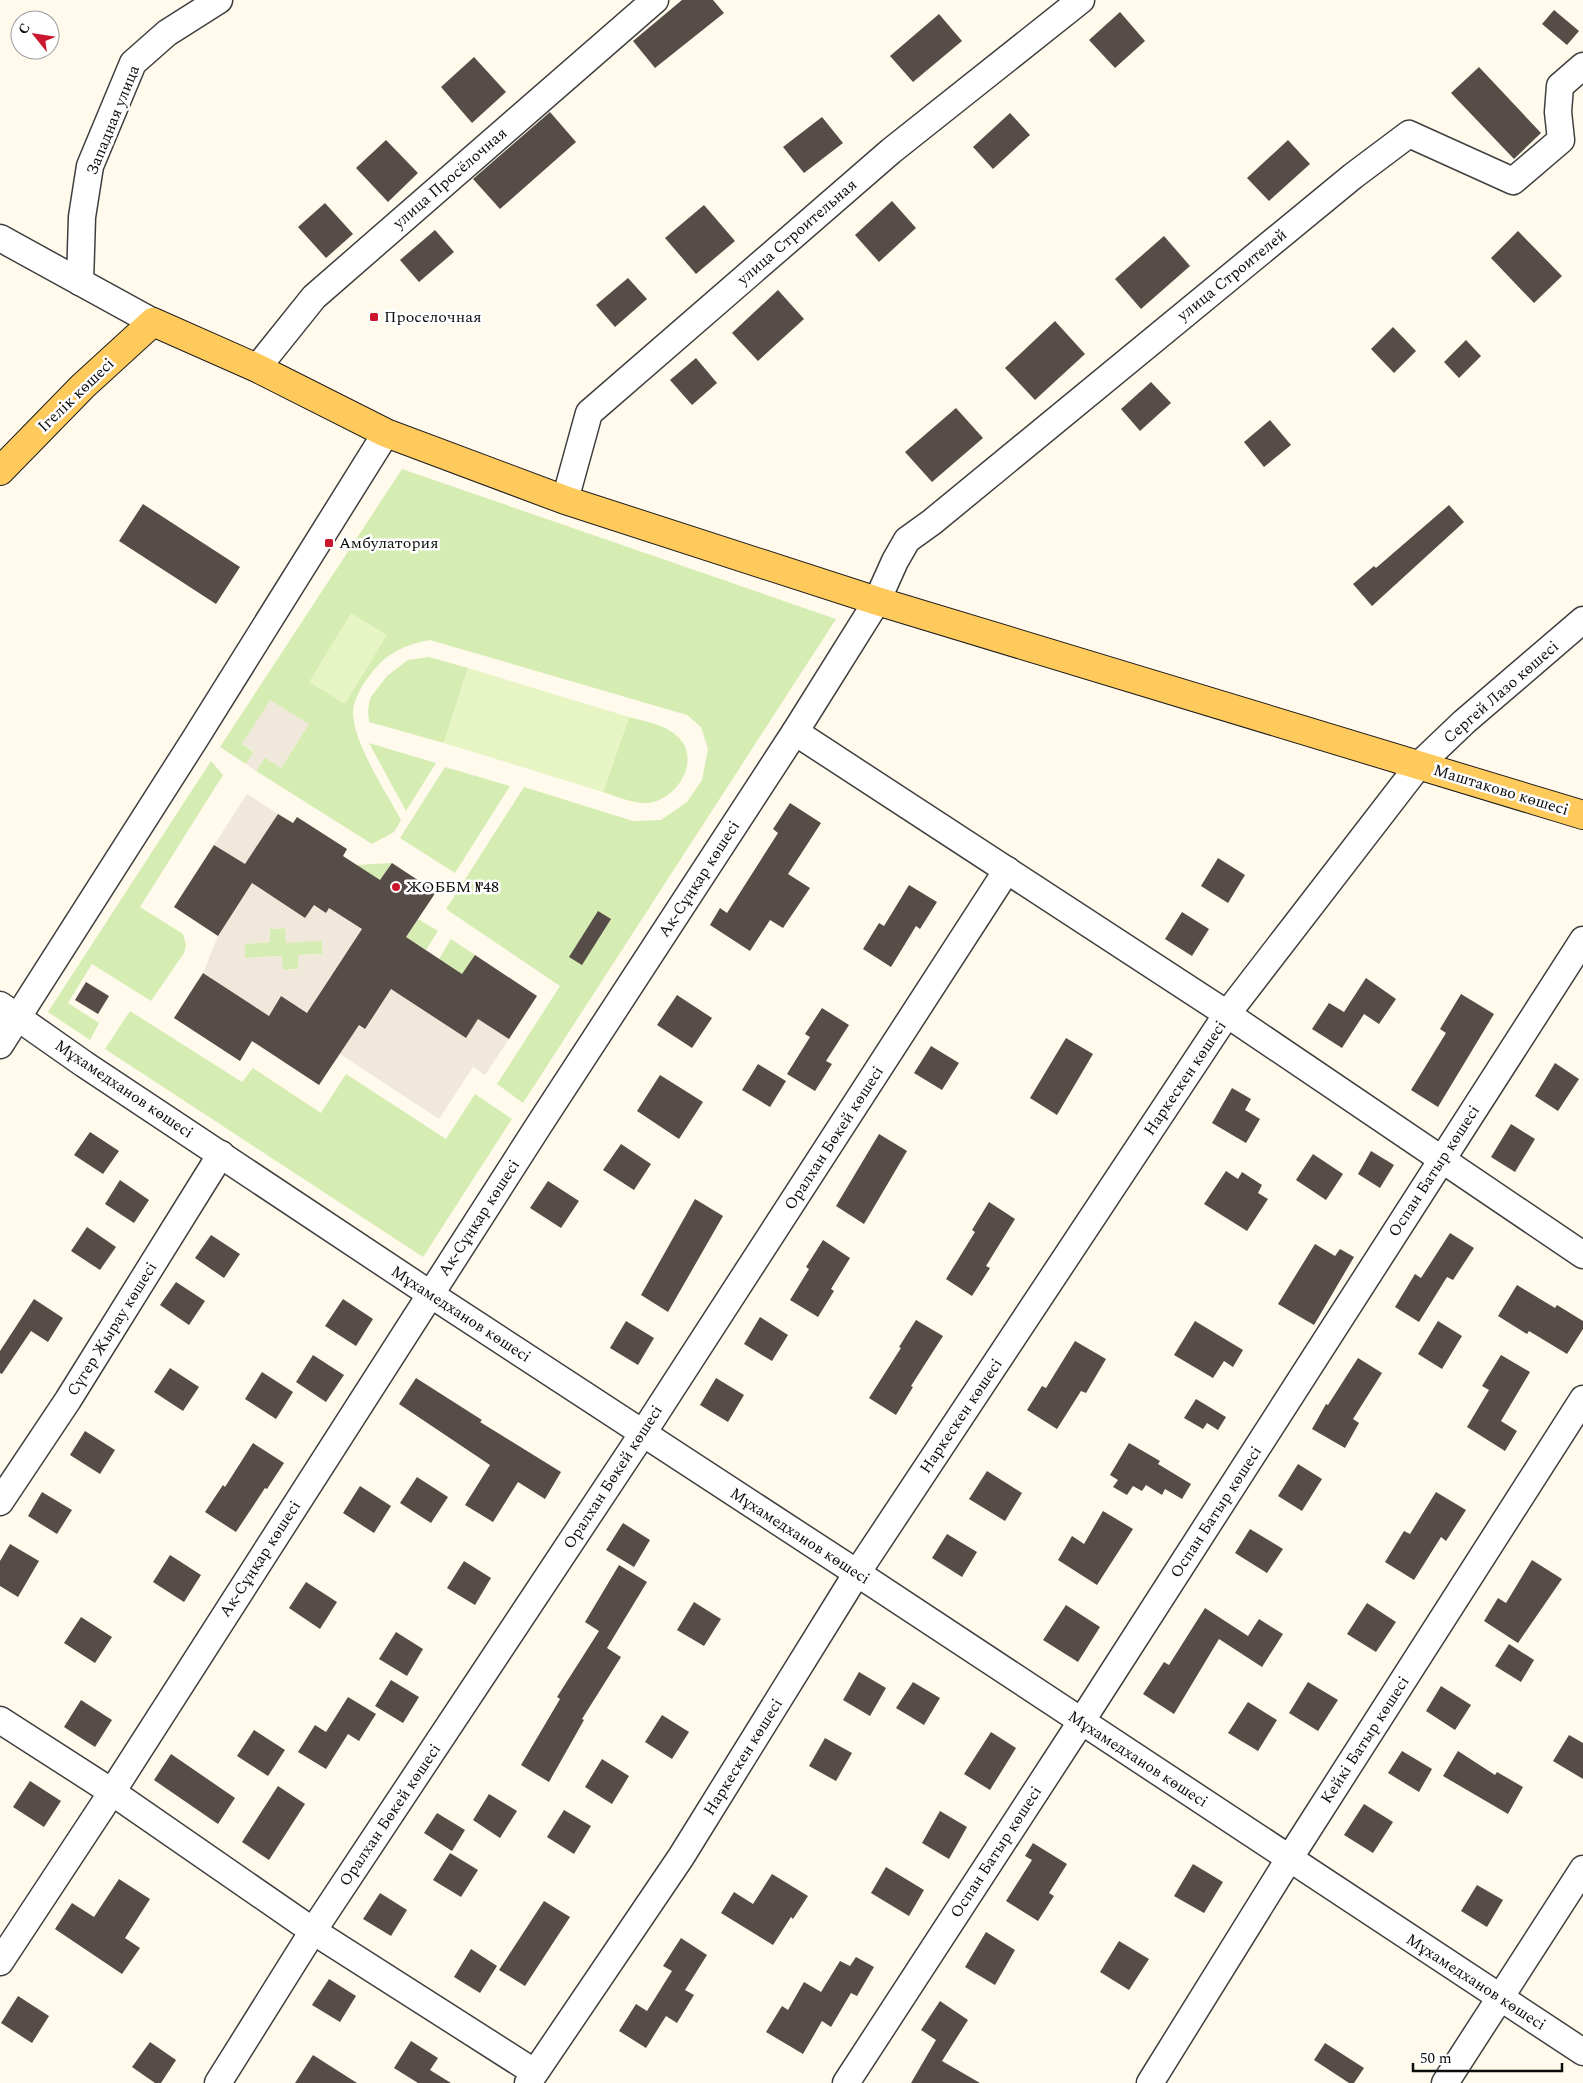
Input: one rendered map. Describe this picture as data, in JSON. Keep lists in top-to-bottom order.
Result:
{
  "streets": {
    "main road": ["Ігелік көшесі", "Маштаково көшесі"],
    "street": [
      "Западная улица",
      "улица Просёлочная",
      "улица Строительная",
      "улица Строителей",
      "Сергей Лазо көшесі",
      "Ақ-Сұңқар көшесі",
      "Наркескен көшесі",
      "Мұхамедханов көшесі",
      "Оралхан Бөкей көшесі",
      "Оспан Батыр көшесі",
      "Сүгер Жырау көшесі",
      "Кейкі Батыр көшесі"
    ]
  },
  "crossings": [
    ["улица Просёлочная", "Маштаково көшесі"],
    ["улица Строительная", "Маштаково көшесі"],
    ["улица Строителей", "Маштаково көшесі"],
    ["улица Строителей", "Ақ-Сұңқар көшесі"],
    ["Ігелік көшесі", "Маштаково көшесі"],
    ["Сергей Лазо көшесі", "Маштаково көшесі"],
    ["Сергей Лазо көшесі", "Наркескен көшесі"],
    ["Маштаково көшесі", "Ақ-Сұңқар көшесі"],
    ["Маштаково көшесі", "Наркескен көшесі"],
    ["Ақ-Сұңқар көшесі", "Мұхамедханов көшесі"],
    ["Наркескен көшесі", "Мұхамедханов көшесі"],
    ["Мұхамедханов көшесі", "Оралхан Бөкей көшесі"],
    ["Мұхамедханов көшесі", "Оспан Батыр көшесі"],
    ["Мұхамедханов көшесі", "Сүгер Жырау көшесі"],
    ["Мұхамедханов көшесі", "Кейкі Батыр көшесі"]
  ],
  "places": {
    "transit": ["Проселочная", "Амбулатория"],
    "other": ["ЖОББМ №48"]
  },
  "scale_bar": "50 m",
  "north": "top left"
}
